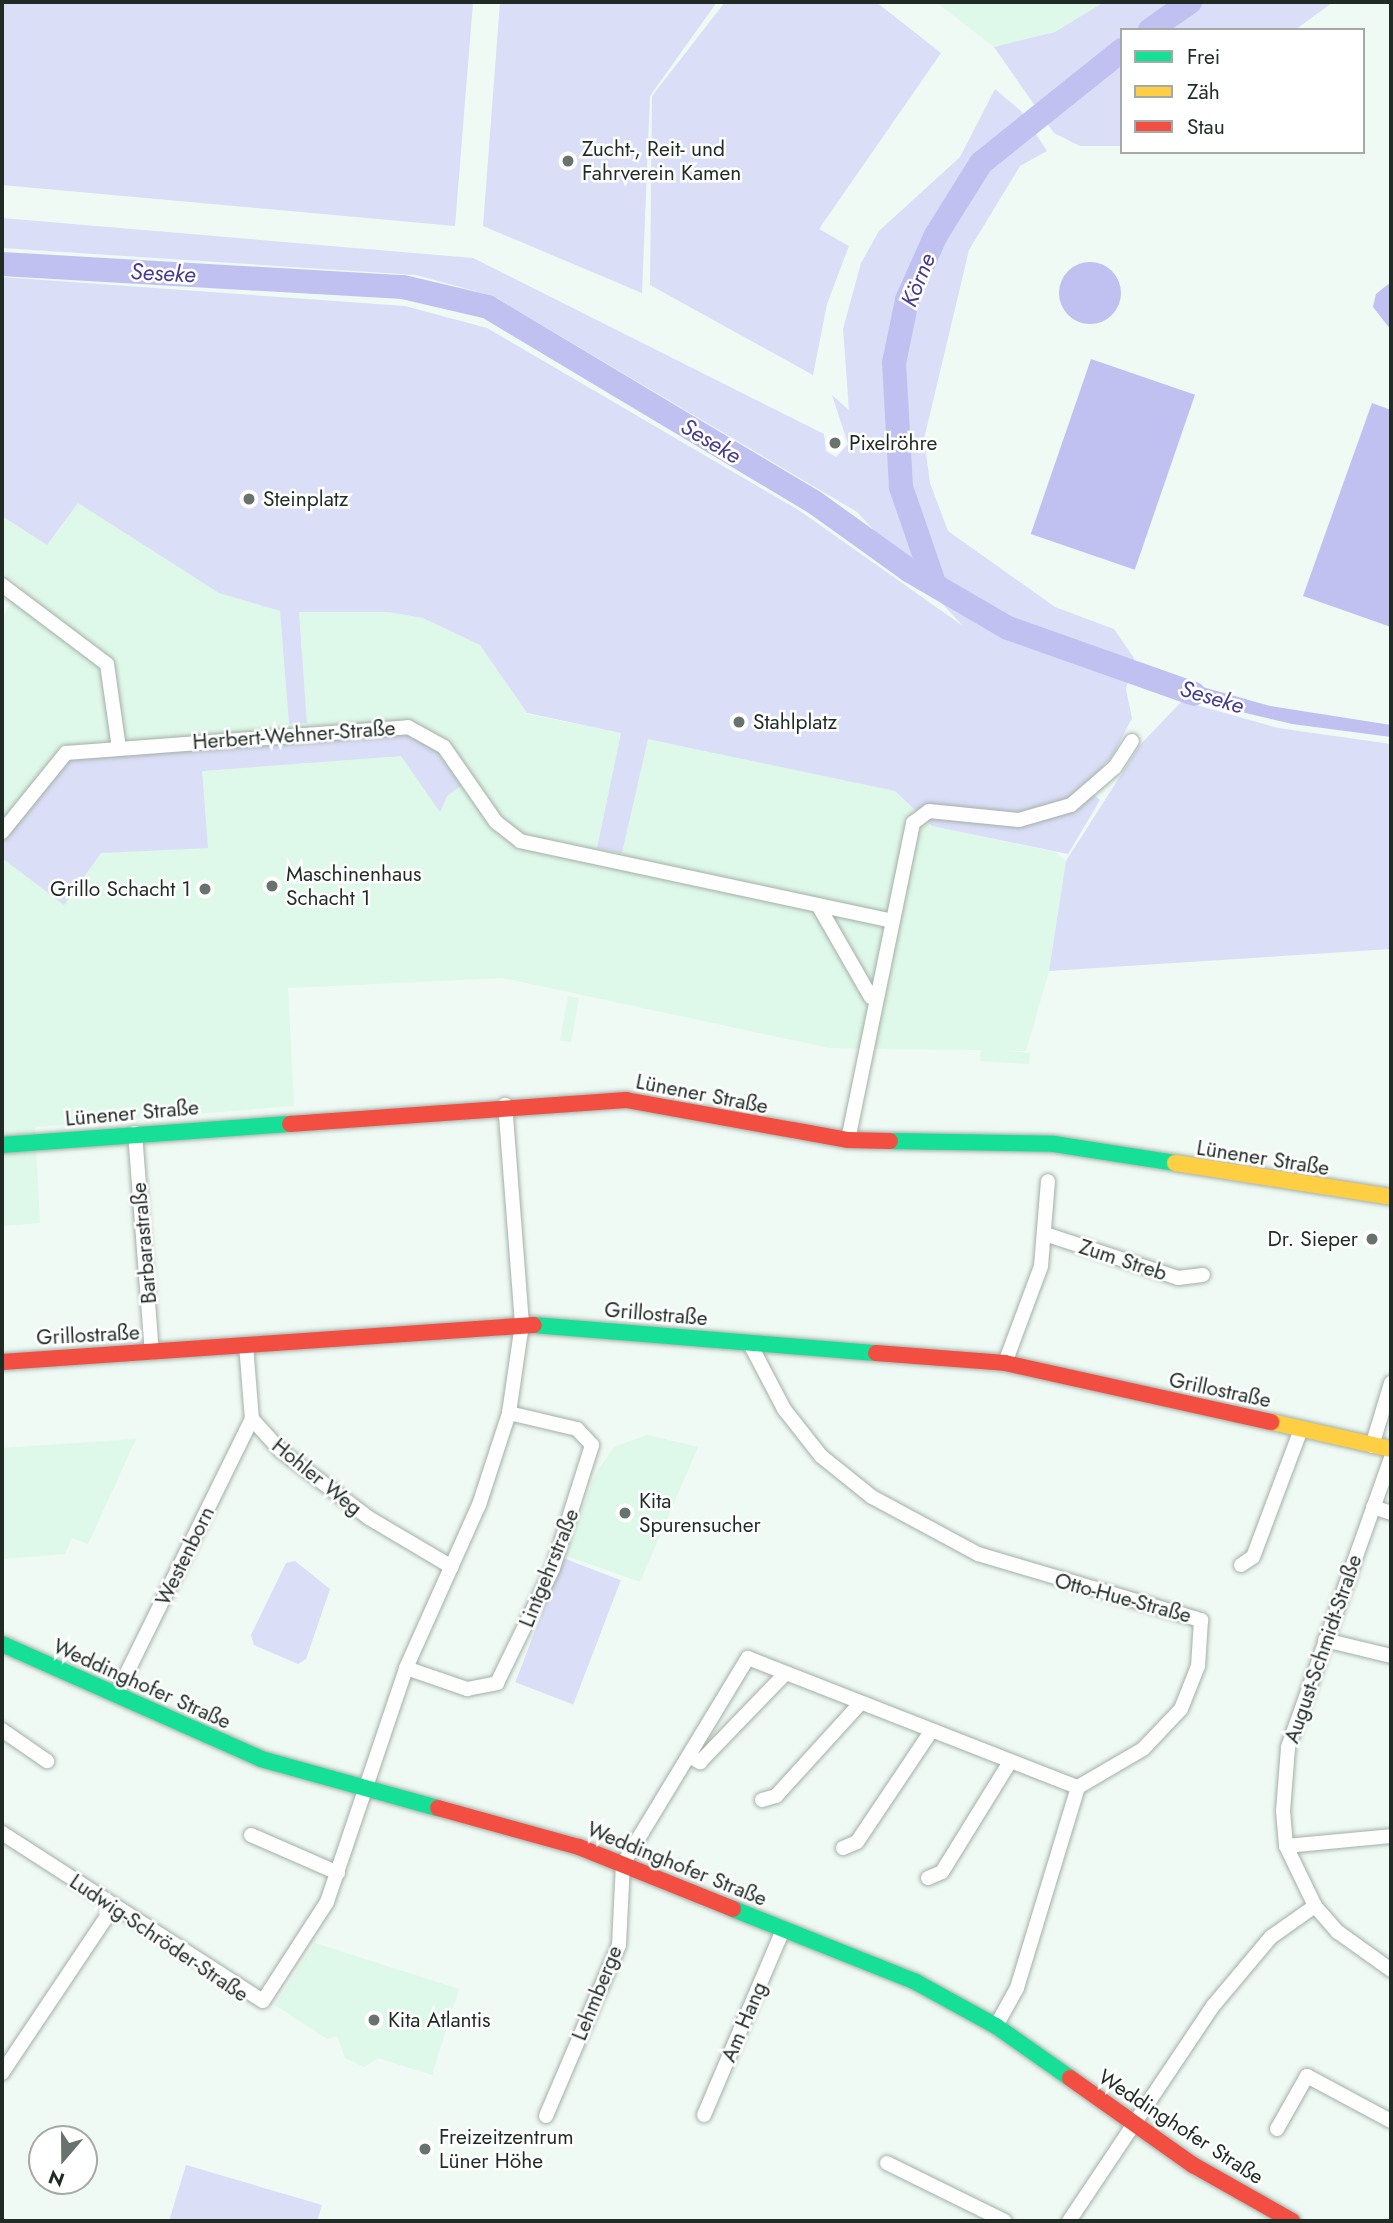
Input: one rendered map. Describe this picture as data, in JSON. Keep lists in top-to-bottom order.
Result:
{
  "streets": {
    "street": [
      "Herbert-Wehner-Straße",
      "Lünener Straße",
      "Barbarastraße",
      "Zum Streb",
      "Grillostraße",
      "Hohler Weg",
      "Westenborn",
      "Lintgehrstraße",
      "Otto-Hue-Straße",
      "August-Schmidt-Straße",
      "Weddinghofer Straße",
      "Ludwig-Schröder-Straße",
      "Lehmberge",
      "Am Hang"
    ]
  },
  "crossings": [
    ["Lünener Straße", "Barbarastraße"],
    ["Barbarastraße", "Grillostraße"],
    ["Grillostraße", "Otto-Hue-Straße"],
    ["Hohler Weg", "Westenborn"],
    ["Westenborn", "Weddinghofer Straße"],
    ["Weddinghofer Straße", "Ludwig-Schröder-Straße"],
    ["Weddinghofer Straße", "Lehmberge"],
    ["Weddinghofer Straße", "Am Hang"]
  ],
  "water": ["Seseke", "Körne"],
  "places": [
    "Zucht-, Reit- und Fahrverein Kamen",
    "Pixelröhre",
    "Steinplatz",
    "Stahlplatz",
    "Maschinenhaus Schacht 1",
    "Grillo Schacht 1",
    "Dr. Sieper",
    "Kita Spurensucher",
    "Kita Atlantis",
    "Freizeitzentrum Lüner Höhe"
  ],
  "legend": ["Frei", "Zäh", "Stau"],
  "north": "bottom"
}
